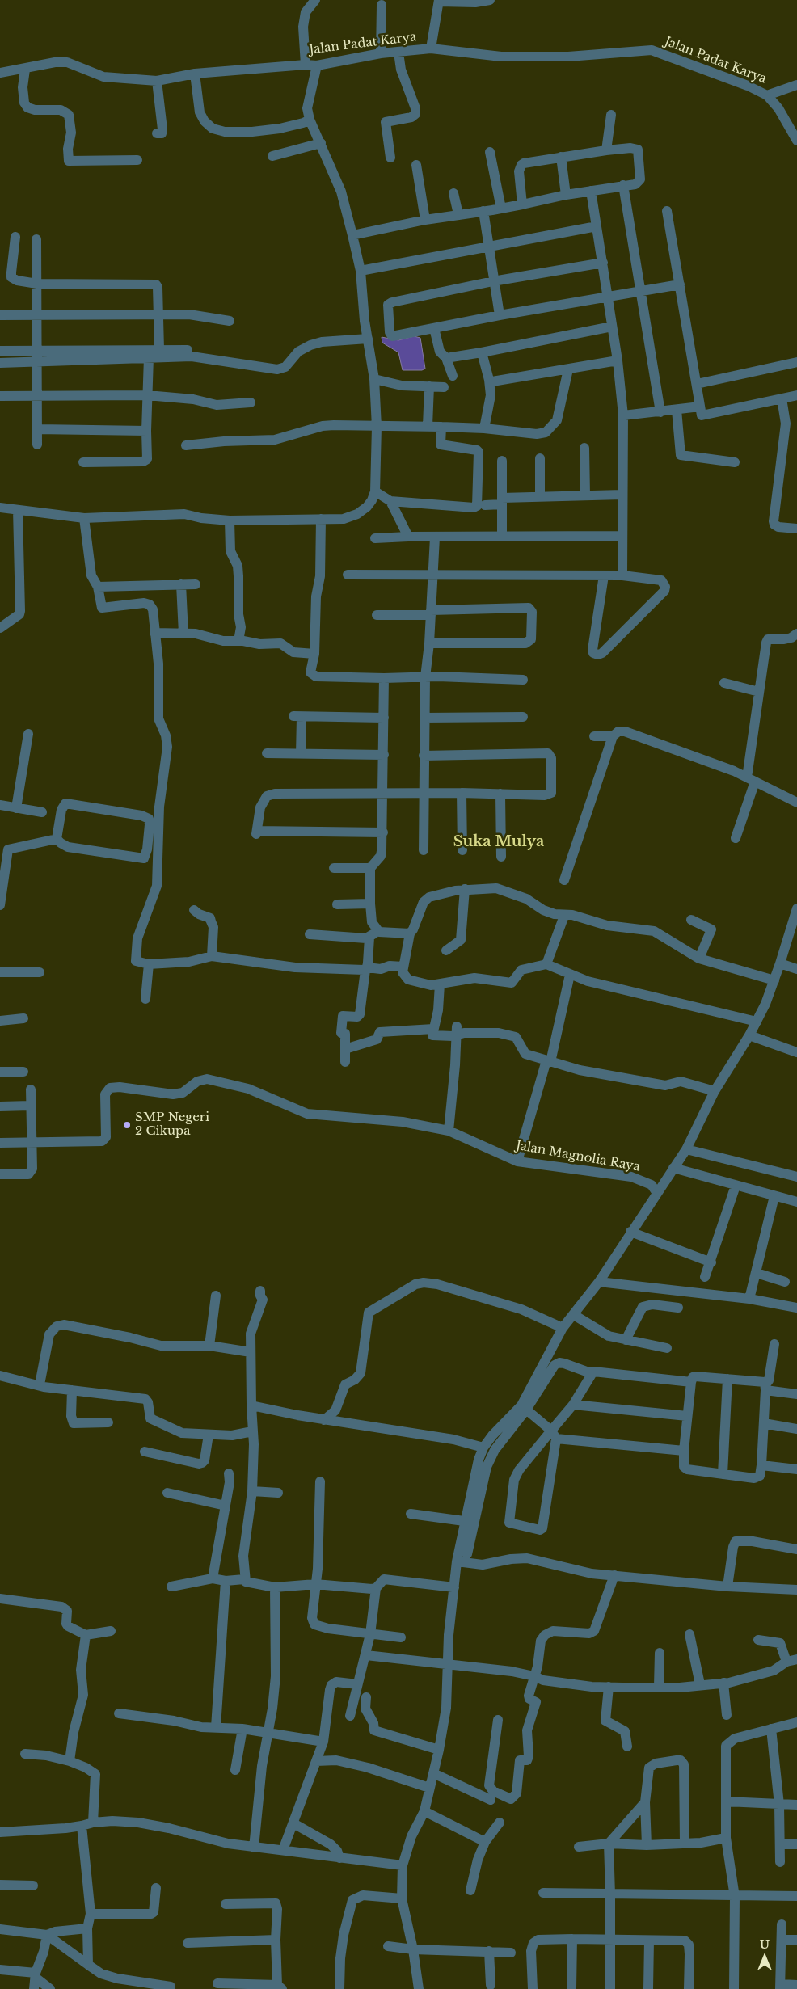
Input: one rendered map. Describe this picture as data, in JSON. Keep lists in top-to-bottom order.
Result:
{
  "streets": {
    "street": ["Jalan Padat Karya", "Jalan Magnolia Raya"]
  },
  "districts": ["Suka Mulya"],
  "places": ["SMP Negeri 2 Cikupa"],
  "north": "top"
}
